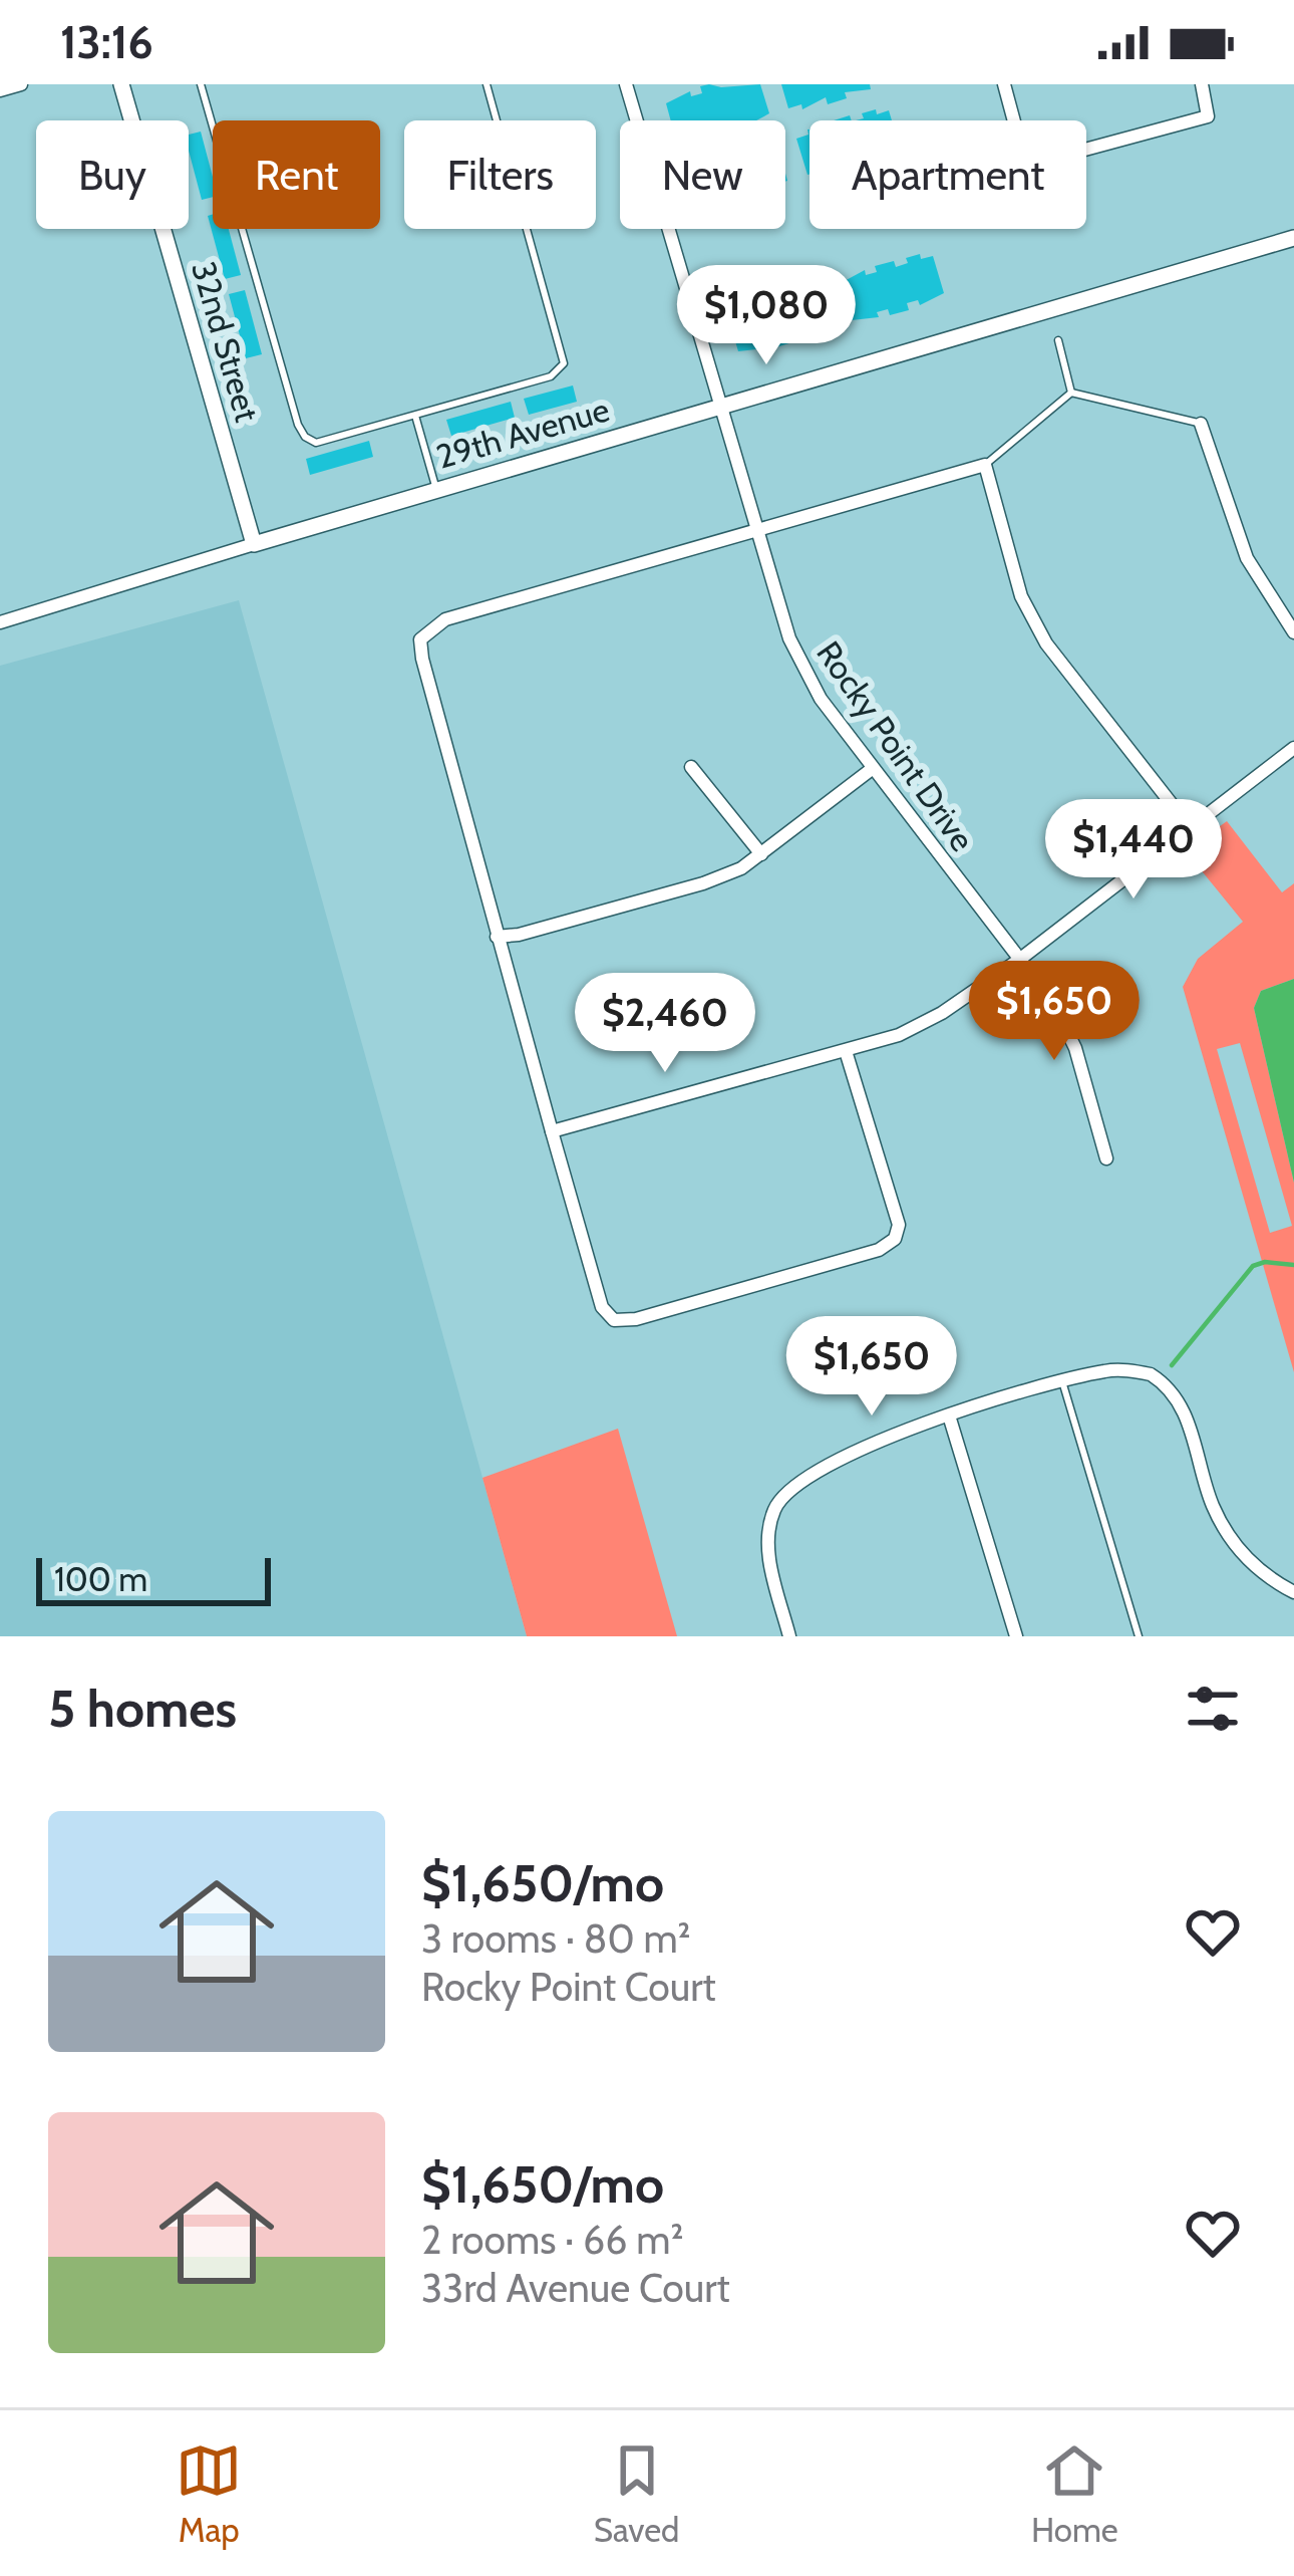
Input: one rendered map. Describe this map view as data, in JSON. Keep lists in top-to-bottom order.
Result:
{
  "streets": {
    "street": ["32nd Street", "29th Avenue", "Rocky Point Drive"]
  },
  "crossings": [
    ["32nd Street", "29th Avenue"],
    ["29th Avenue", "Rocky Point Drive"]
  ],
  "scale_bar": "100 m",
  "page": {
    "status": "13:16",
    "chip": [
      "Buy",
      "Rent",
      "Filters",
      "New",
      "Apartment"
    ],
    "price": [
      "$1,080",
      "$1,440",
      "$1,650",
      "$2,460",
      "$1,650"
    ],
    "scale": "100 m",
    "heading": "5 homes",
    "list": [
      {
        "name": "$1,650/mo",
        "note": "3 rooms · 80 m² · Rocky Point Court"
      },
      {
        "name": "$1,650/mo",
        "note": "2 rooms · 66 m² · 33rd Avenue Court"
      }
    ],
    "tabs": ["Map", "Saved", "Home"]
  }
}
